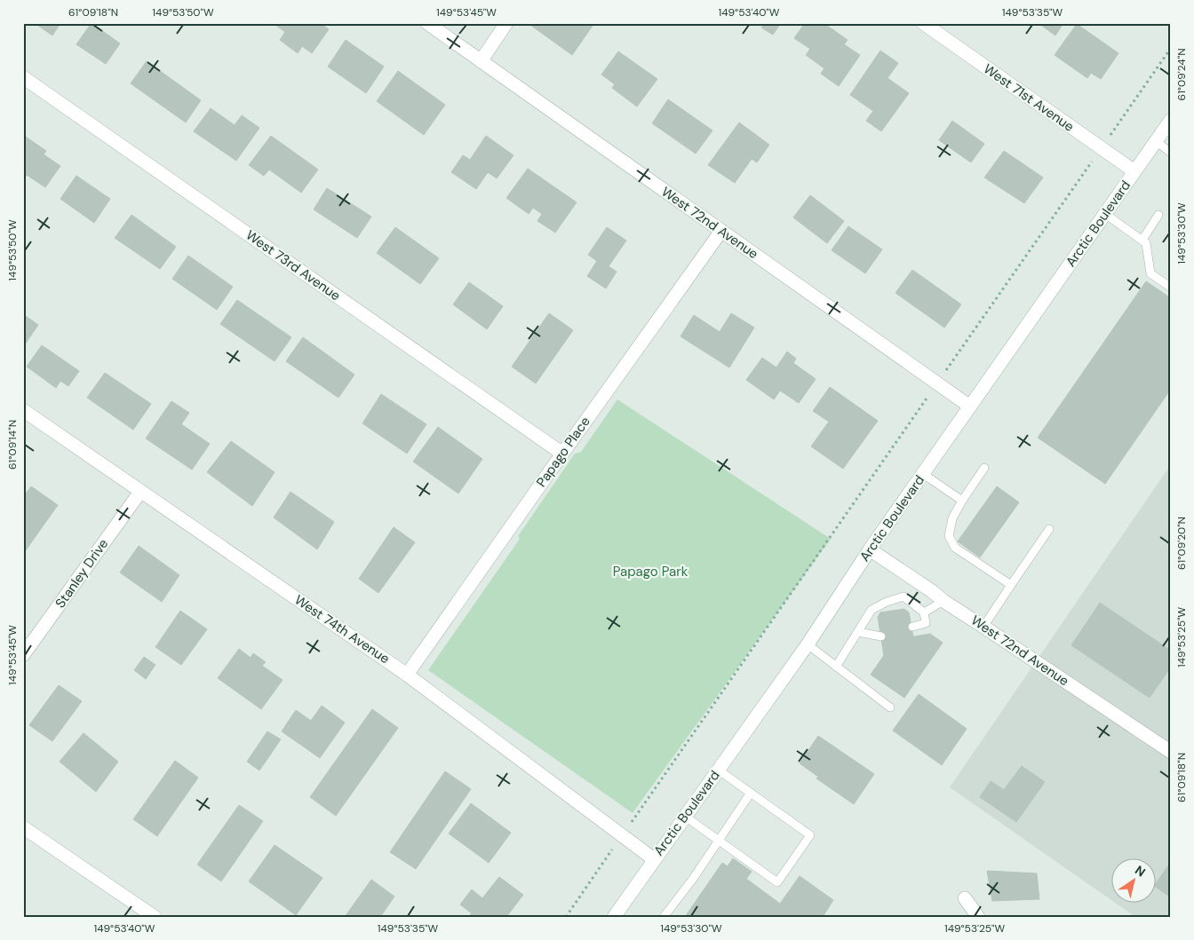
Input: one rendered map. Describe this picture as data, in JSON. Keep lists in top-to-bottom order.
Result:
{
  "streets": {
    "street": [
      "West 71st Avenue",
      "West 72nd Avenue",
      "Arctic Boulevard",
      "West 73rd Avenue",
      "Papago Place",
      "Stanley Drive",
      "West 74th Avenue"
    ]
  },
  "crossings": [
    ["West 71st Avenue", "Arctic Boulevard"],
    ["West 72nd Avenue", "Arctic Boulevard"],
    ["West 72nd Avenue", "Papago Place"],
    ["Arctic Boulevard", "West 74th Avenue"],
    ["West 73rd Avenue", "Papago Place"],
    ["Papago Place", "West 74th Avenue"],
    ["Stanley Drive", "West 74th Avenue"]
  ],
  "parks": ["Papago Park"],
  "north": "top right",
  "coordinates": [
    "61°09'18\"N",
    "149°53'50\"W",
    "149°53'45\"W",
    "149°53'40\"W",
    "149°53'35\"W",
    "61°09'24\"N",
    "149°53'30\"W",
    "61°09'14\"N",
    "61°09'20\"N",
    "149°53'25\"W"
  ]
}
